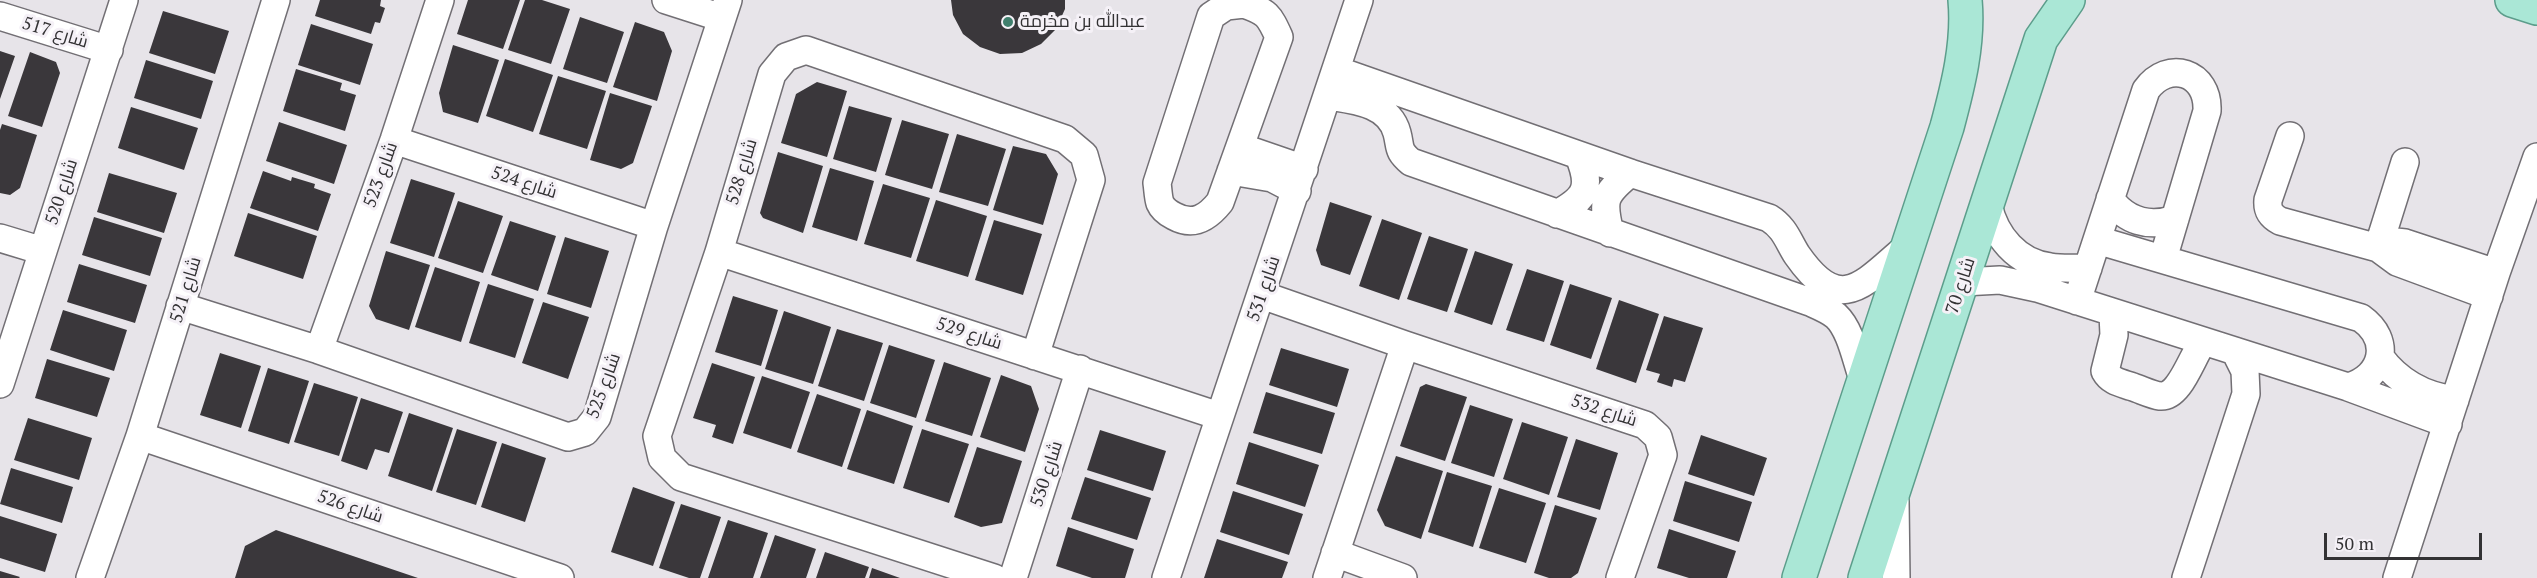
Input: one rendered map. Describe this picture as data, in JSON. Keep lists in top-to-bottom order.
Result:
{
  "streets": {
    "main road": ["شارع 70"],
    "street": [
      "شارع 517",
      "شارع 528",
      "شارع 523",
      "شارع 524",
      "شارع 520",
      "شارع 531",
      "شارع 521",
      "شارع 529",
      "شارع 525",
      "شارع 532",
      "شارع 530",
      "شارع 526"
    ]
  },
  "crossings": [
    ["شارع 517", "شارع 520"],
    ["شارع 528", "شارع 529"],
    ["شارع 523", "شارع 524"],
    ["شارع 523", "شارع 525"],
    ["شارع 524", "شارع 525"],
    ["شارع 531", "شارع 529"],
    ["شارع 531", "شارع 532"],
    ["شارع 521", "شارع 525"],
    ["شارع 521", "شارع 526"],
    ["شارع 529", "شارع 530"]
  ],
  "places": ["عبدالله بن مخرمة"],
  "scale_bar": "50 m"
}
